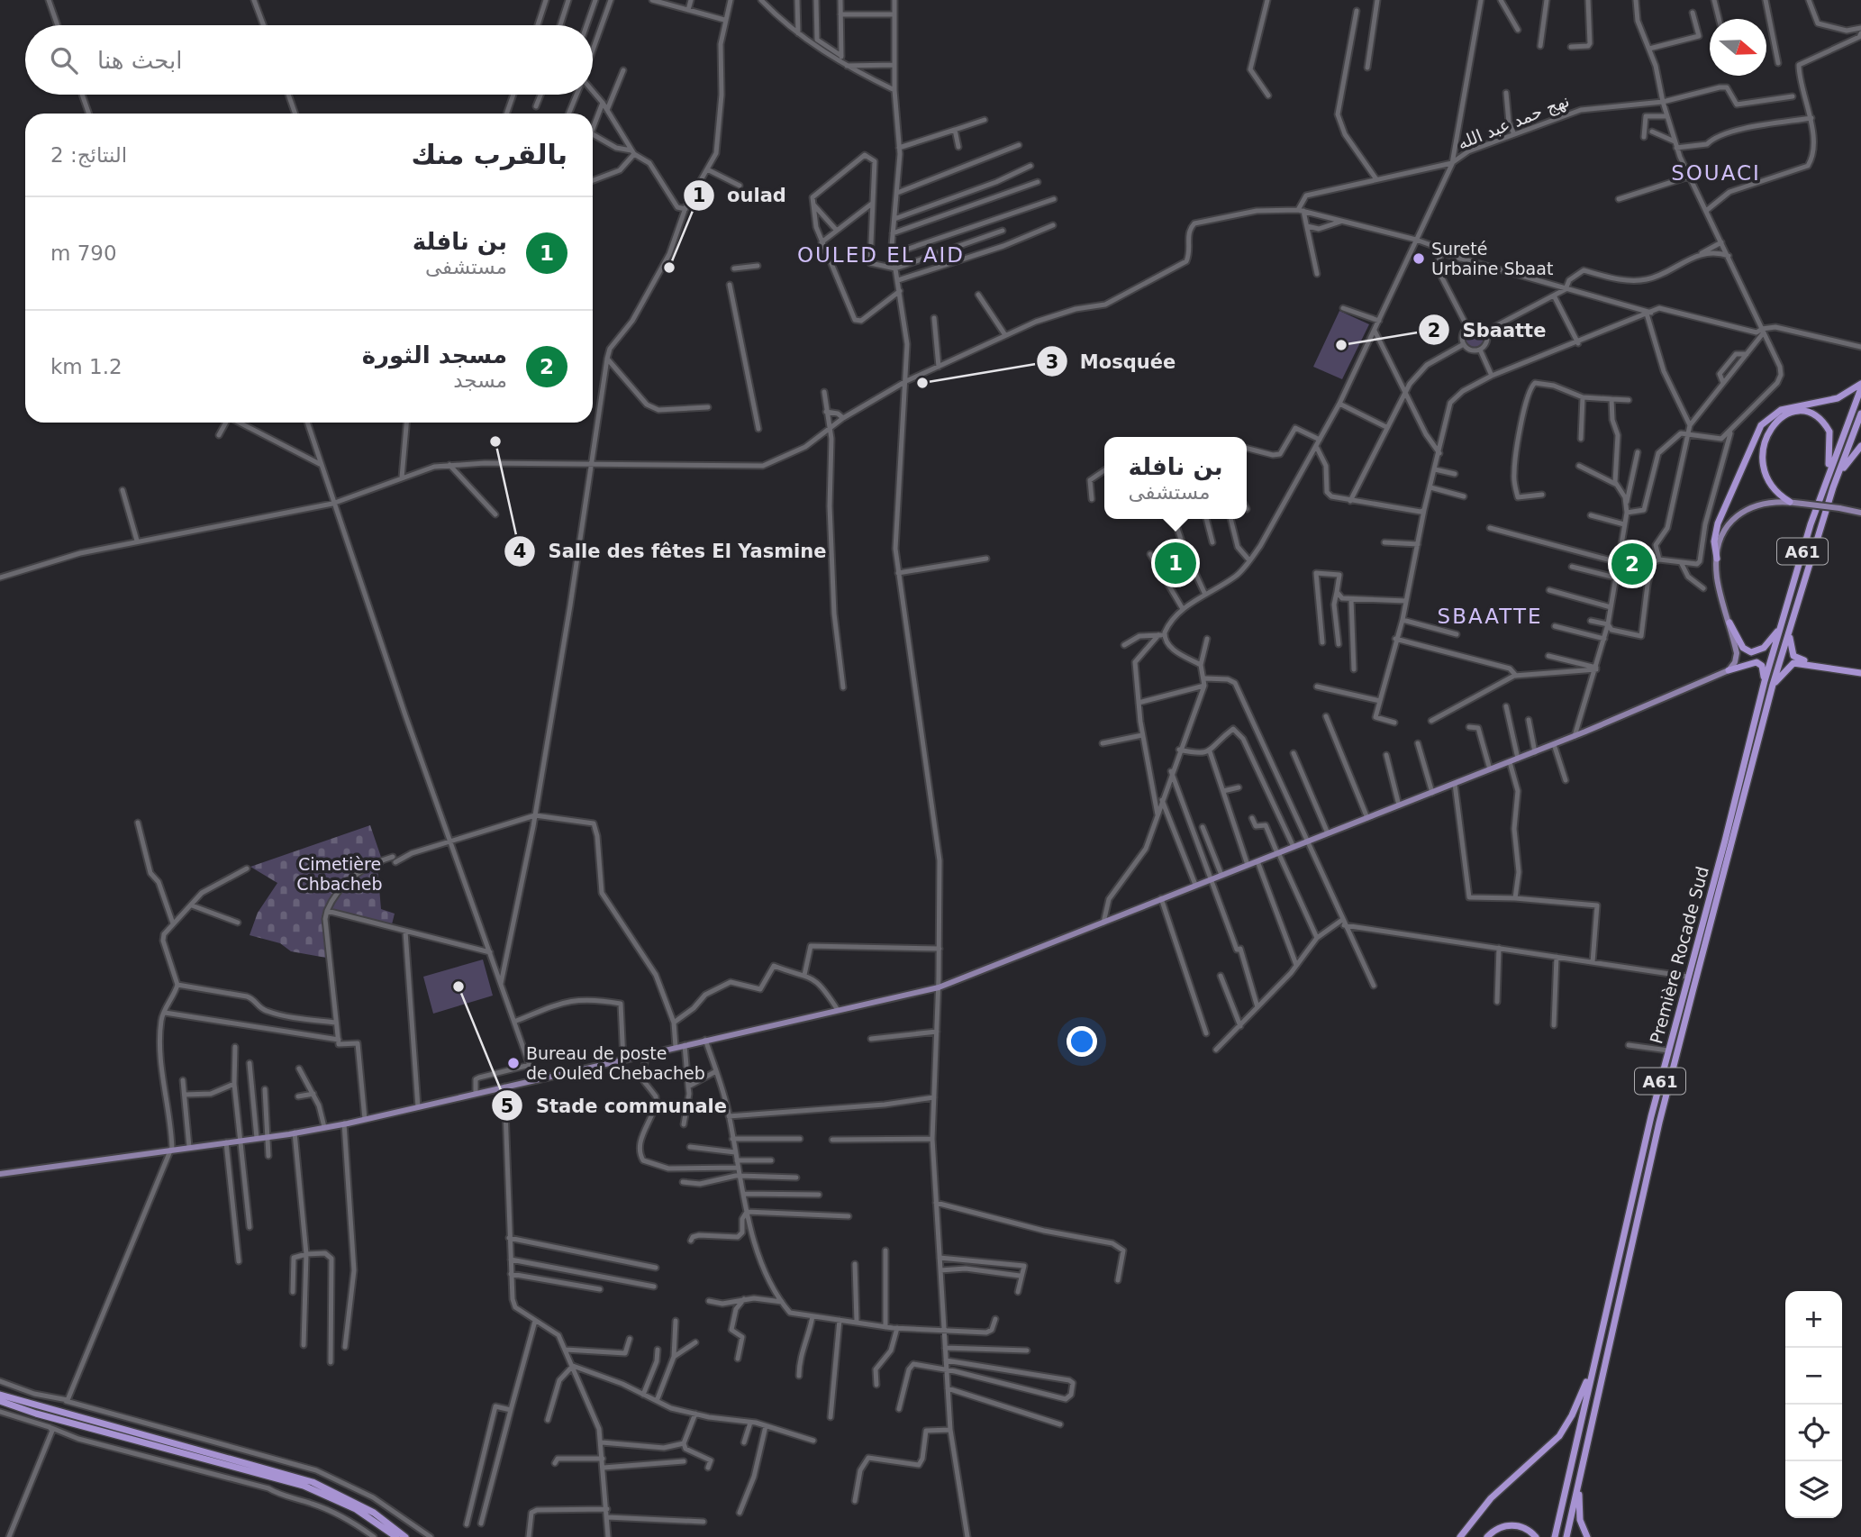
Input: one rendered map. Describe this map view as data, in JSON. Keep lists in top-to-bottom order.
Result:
{
  "streets": {
    "highway": ["A61", "Première Rocade Sud"],
    "street": ["نهج حمد عبد الله"]
  },
  "districts": ["SOUACI", "OULED EL AID", "SBAATTE"],
  "parks": ["Cimetière Chbacheb"],
  "places": [
    "Sureté Urbaine Sbaat",
    "oulad",
    "Sbaatte",
    "Mosquée",
    "Salle des fêtes El Yasmine",
    "Stade communale",
    "Bureau de poste de Ouled Chebacheb"
  ],
  "north": "right",
  "page": {
    "search": "ابحث هنا",
    "heading": ["بالقرب منك", "النتائج: 2"],
    "list": [
      {
        "mark": "1",
        "name": "بن نافلة",
        "note": "مستشفى",
        "value": "790 m"
      },
      {
        "mark": "2",
        "name": "مسجد الثورة",
        "note": "مسجد",
        "value": "1.2 km"
      }
    ],
    "popup": ["بن نافلة", "مستشفى"],
    "pins": ["1", "2"],
    "map_buttons": ["+", "−"]
  }
}
